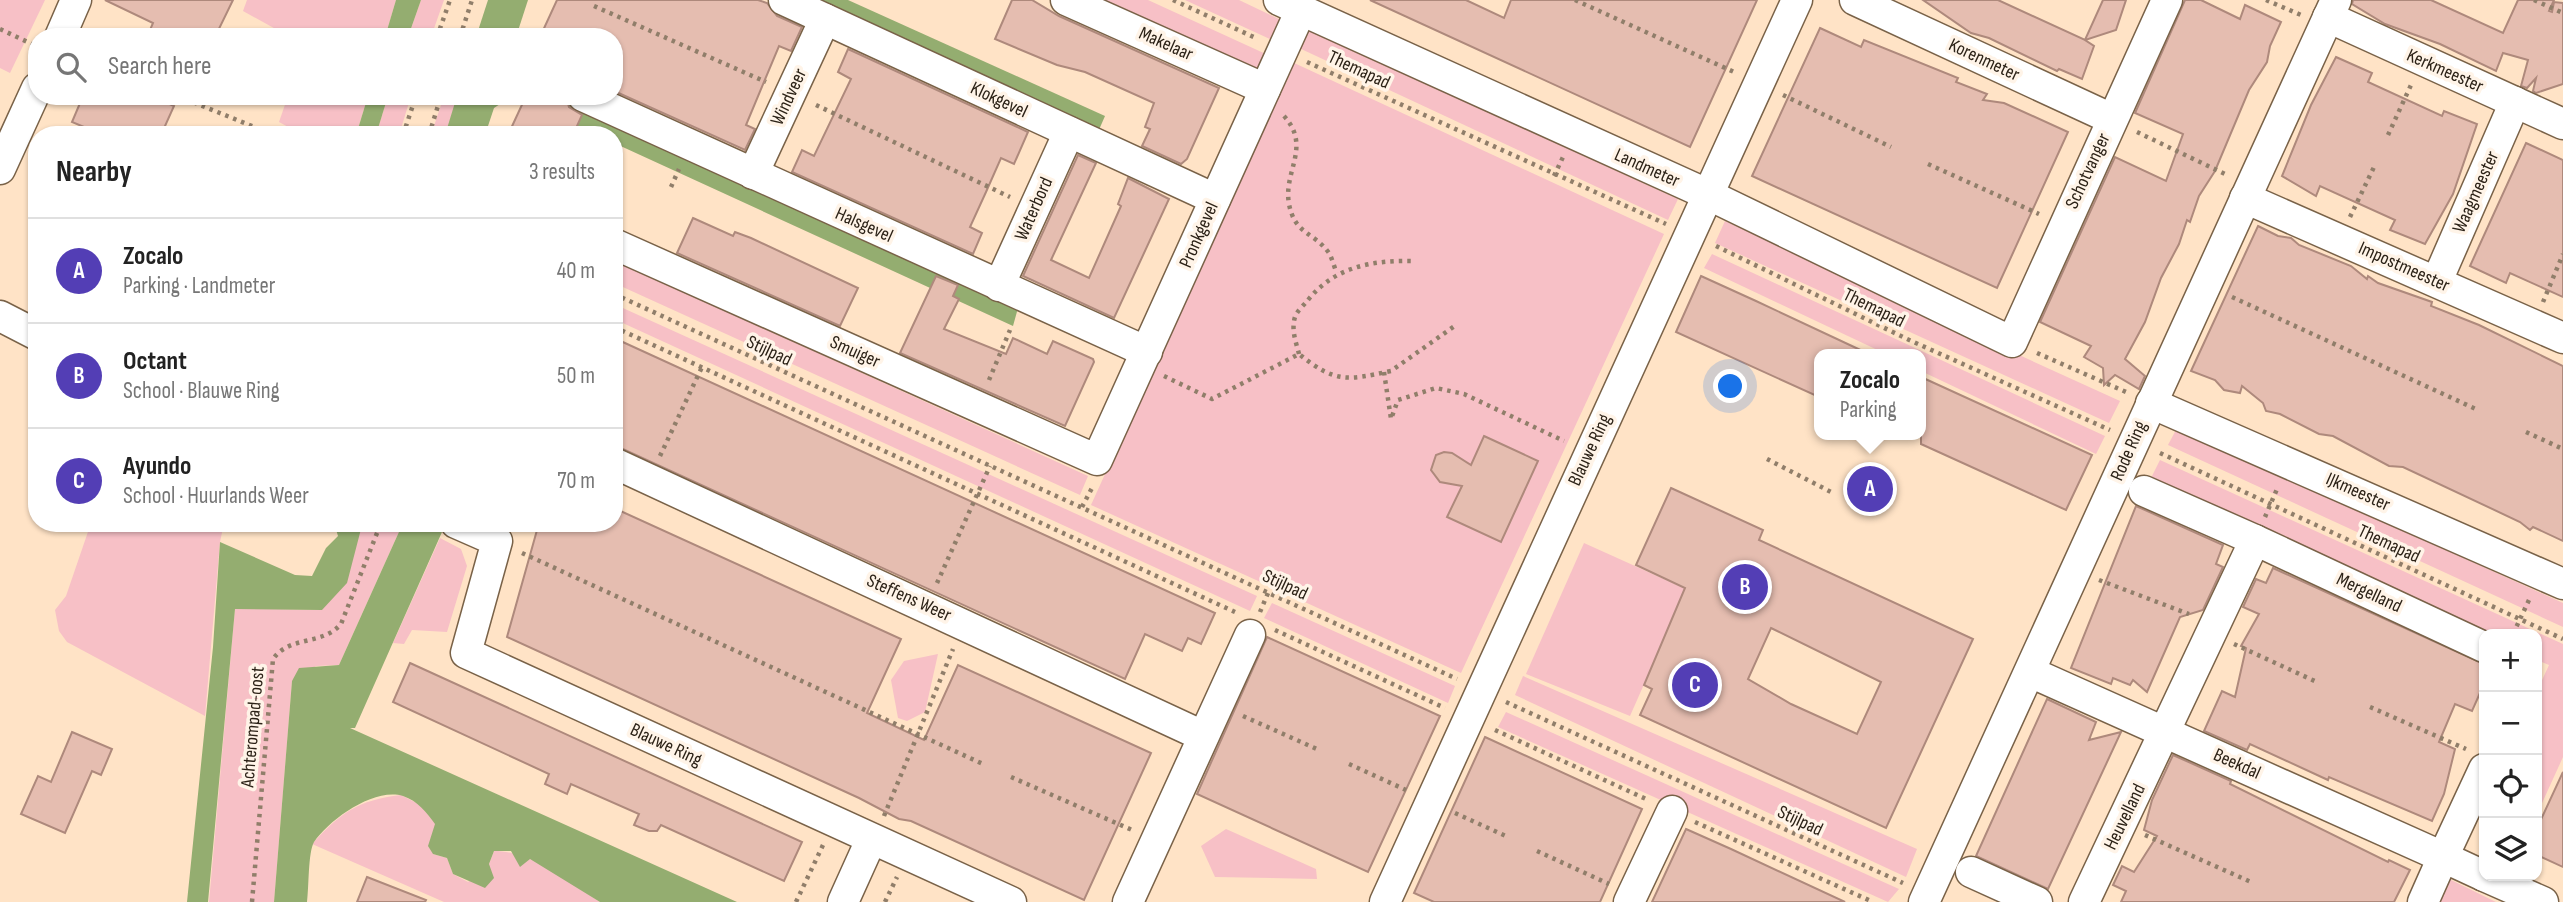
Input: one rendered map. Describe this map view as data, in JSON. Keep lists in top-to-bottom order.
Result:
{
  "streets": {
    "street": [
      "Makelaar",
      "Korenmeter",
      "Kerkmeester",
      "Windveer",
      "Klokgevel",
      "Landmeter",
      "Schotvanger",
      "Waagmeester",
      "Waterbord",
      "Halsgevel",
      "Pronkgevel",
      "Impostmeester",
      "Smuiger",
      "Blauwe Ring",
      "Rode Ring",
      "IJkmeester",
      "Mergelland",
      "Steffens Weer",
      "Beekdal",
      "Heuvelland"
    ],
    "path": ["Themapad", "Stijlpad", "Achterompad-oost"]
  },
  "crossings": [
    ["Makelaar", "Pronkgevel"],
    ["Korenmeter", "Schotvanger"],
    ["Themapad", "Pronkgevel"],
    ["Themapad", "Blauwe Ring"],
    ["Themapad", "Rode Ring"],
    ["Kerkmeester", "Waagmeester"],
    ["Kerkmeester", "Rode Ring"],
    ["Windveer", "Klokgevel"],
    ["Windveer", "Halsgevel"],
    ["Klokgevel", "Waterbord"],
    ["Klokgevel", "Pronkgevel"],
    ["Landmeter", "Schotvanger"],
    ["Landmeter", "Pronkgevel"],
    ["Landmeter", "Blauwe Ring"],
    ["Waagmeester", "Impostmeester"],
    ["Waterbord", "Halsgevel"],
    ["Halsgevel", "Pronkgevel"],
    ["Pronkgevel", "Smuiger"],
    ["Impostmeester", "Rode Ring"],
    ["Stijlpad", "Blauwe Ring"],
    ["Stijlpad", "Rode Ring"],
    ["Rode Ring", "IJkmeester"],
    ["Rode Ring", "Beekdal"],
    ["Beekdal", "Heuvelland"]
  ],
  "page": {
    "search": "Search here",
    "heading": ["Nearby", "3 results"],
    "list": [
      {
        "mark": "A",
        "name": "Zocalo",
        "note": "Parking · Landmeter",
        "value": "40 m"
      },
      {
        "mark": "B",
        "name": "Octant",
        "note": "School · Blauwe Ring",
        "value": "50 m"
      },
      {
        "mark": "C",
        "name": "Ayundo",
        "note": "School · Huurlands Weer",
        "value": "70 m"
      }
    ],
    "popup": ["Zocalo", "Parking"],
    "pins": ["A", "B", "C"],
    "map_buttons": ["+", "−"]
  }
}
